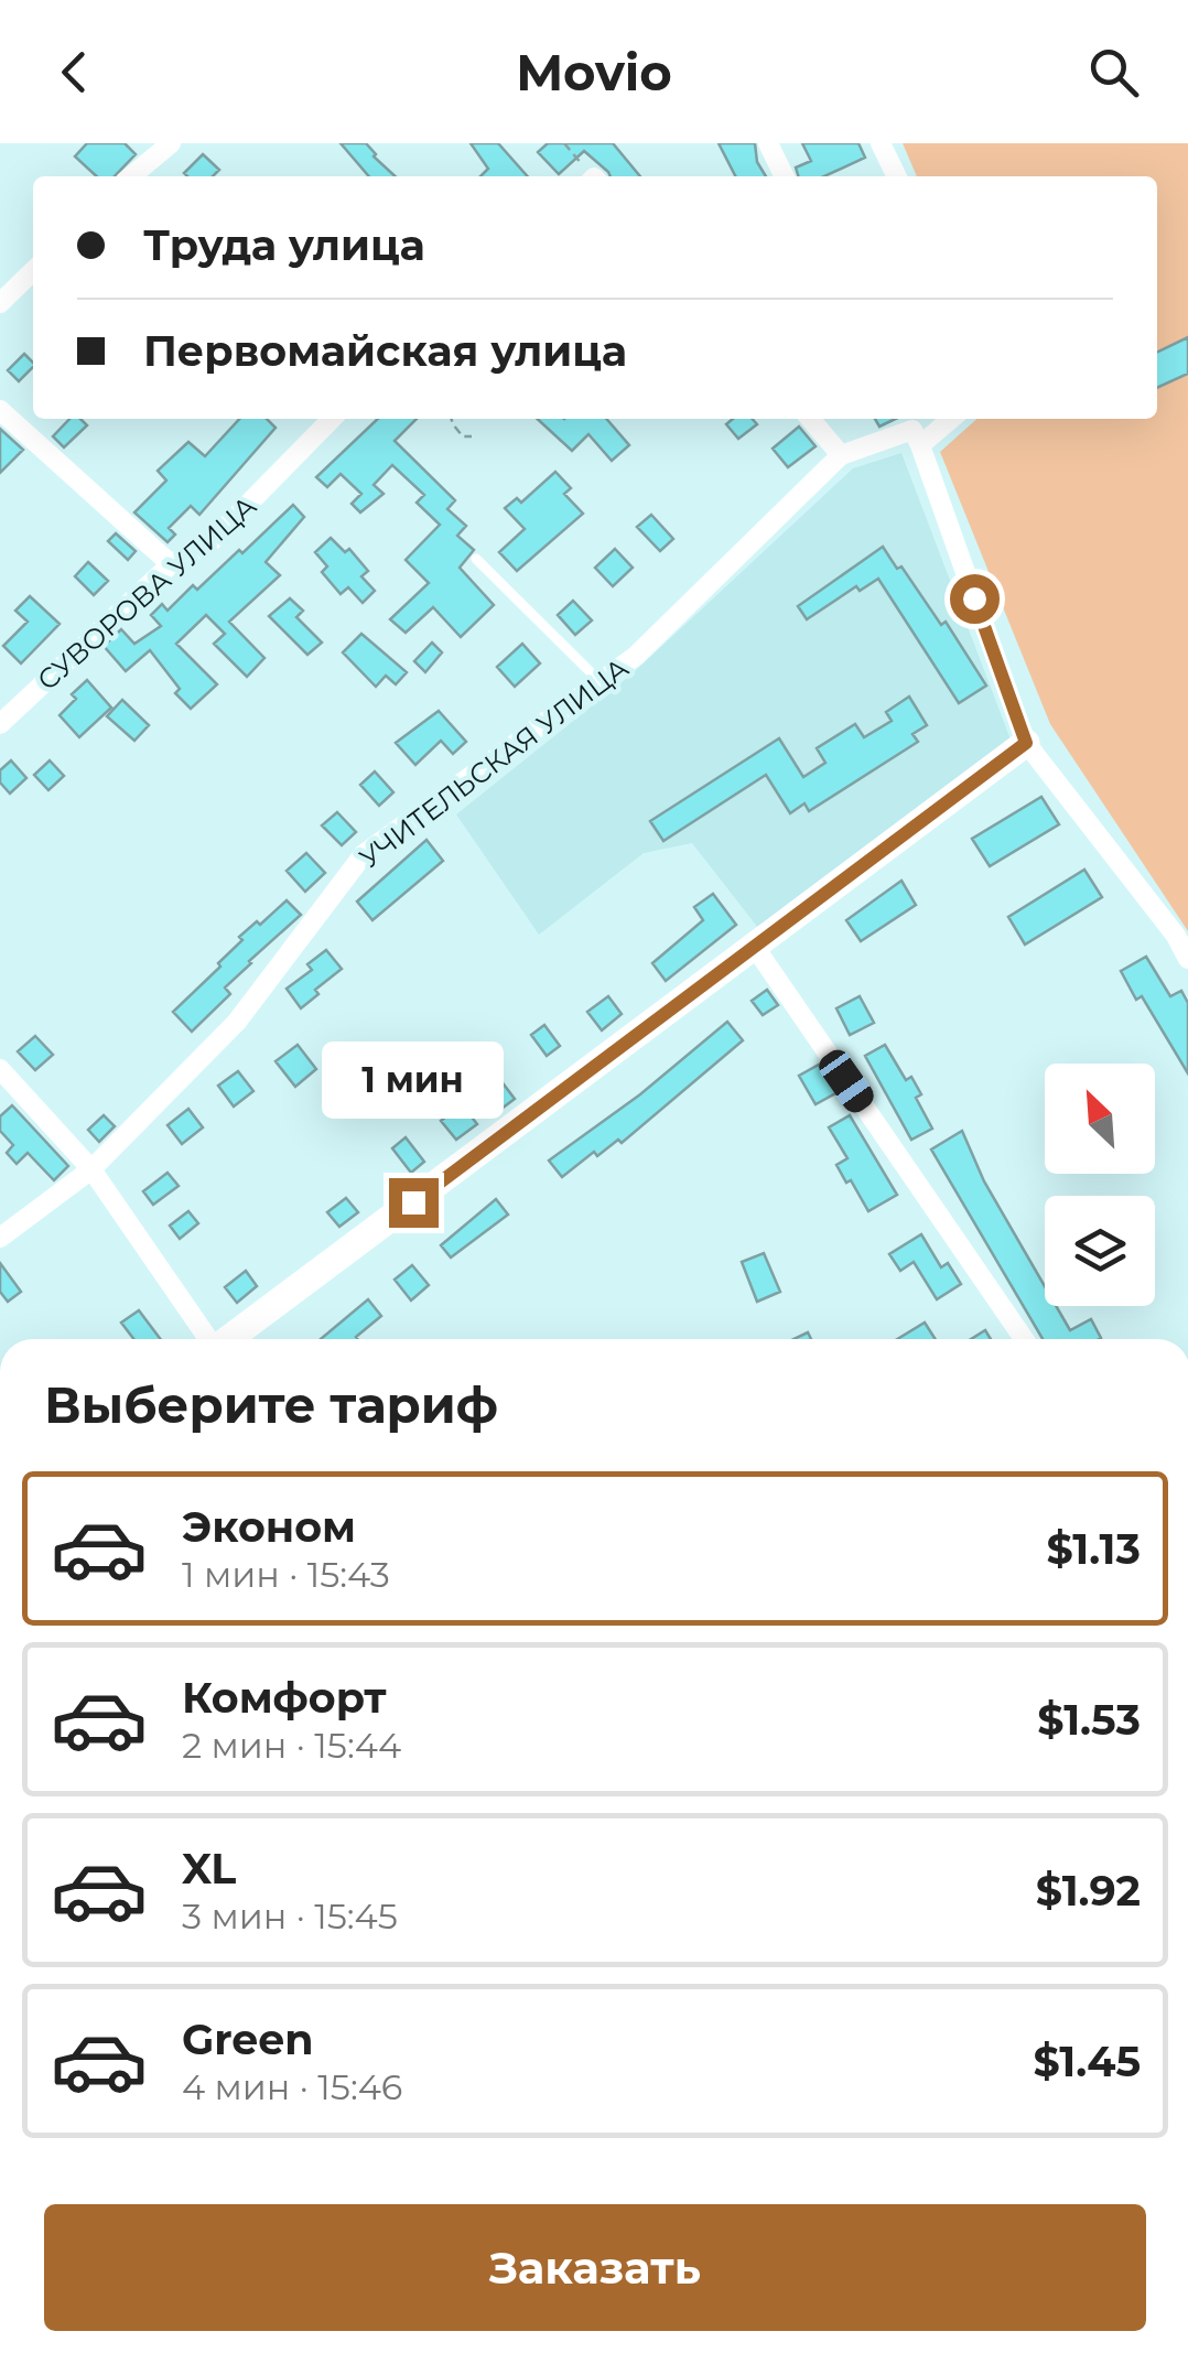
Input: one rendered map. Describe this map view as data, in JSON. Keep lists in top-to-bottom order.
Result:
{
  "streets": {
    "street": ["СУВОРОВА УЛИЦА", "УЧИТЕЛЬСКАЯ УЛИЦА"]
  },
  "north": "top left",
  "page": {
    "header": "Movio",
    "banner": ["Труда улица", "Первомайская улица"],
    "bubble": "1 мин",
    "heading": "Выберите тариф",
    "list": [
      {
        "name": "Эконом",
        "note": "1 мин · 15:43",
        "value": "$1.13"
      },
      {
        "name": "Комфорт",
        "note": "2 мин · 15:44",
        "value": "$1.53"
      },
      {
        "name": "XL",
        "note": "3 мин · 15:45",
        "value": "$1.92"
      },
      {
        "name": "Green",
        "note": "4 мин · 15:46",
        "value": "$1.45"
      }
    ],
    "buttons": "Заказать"
  }
}
